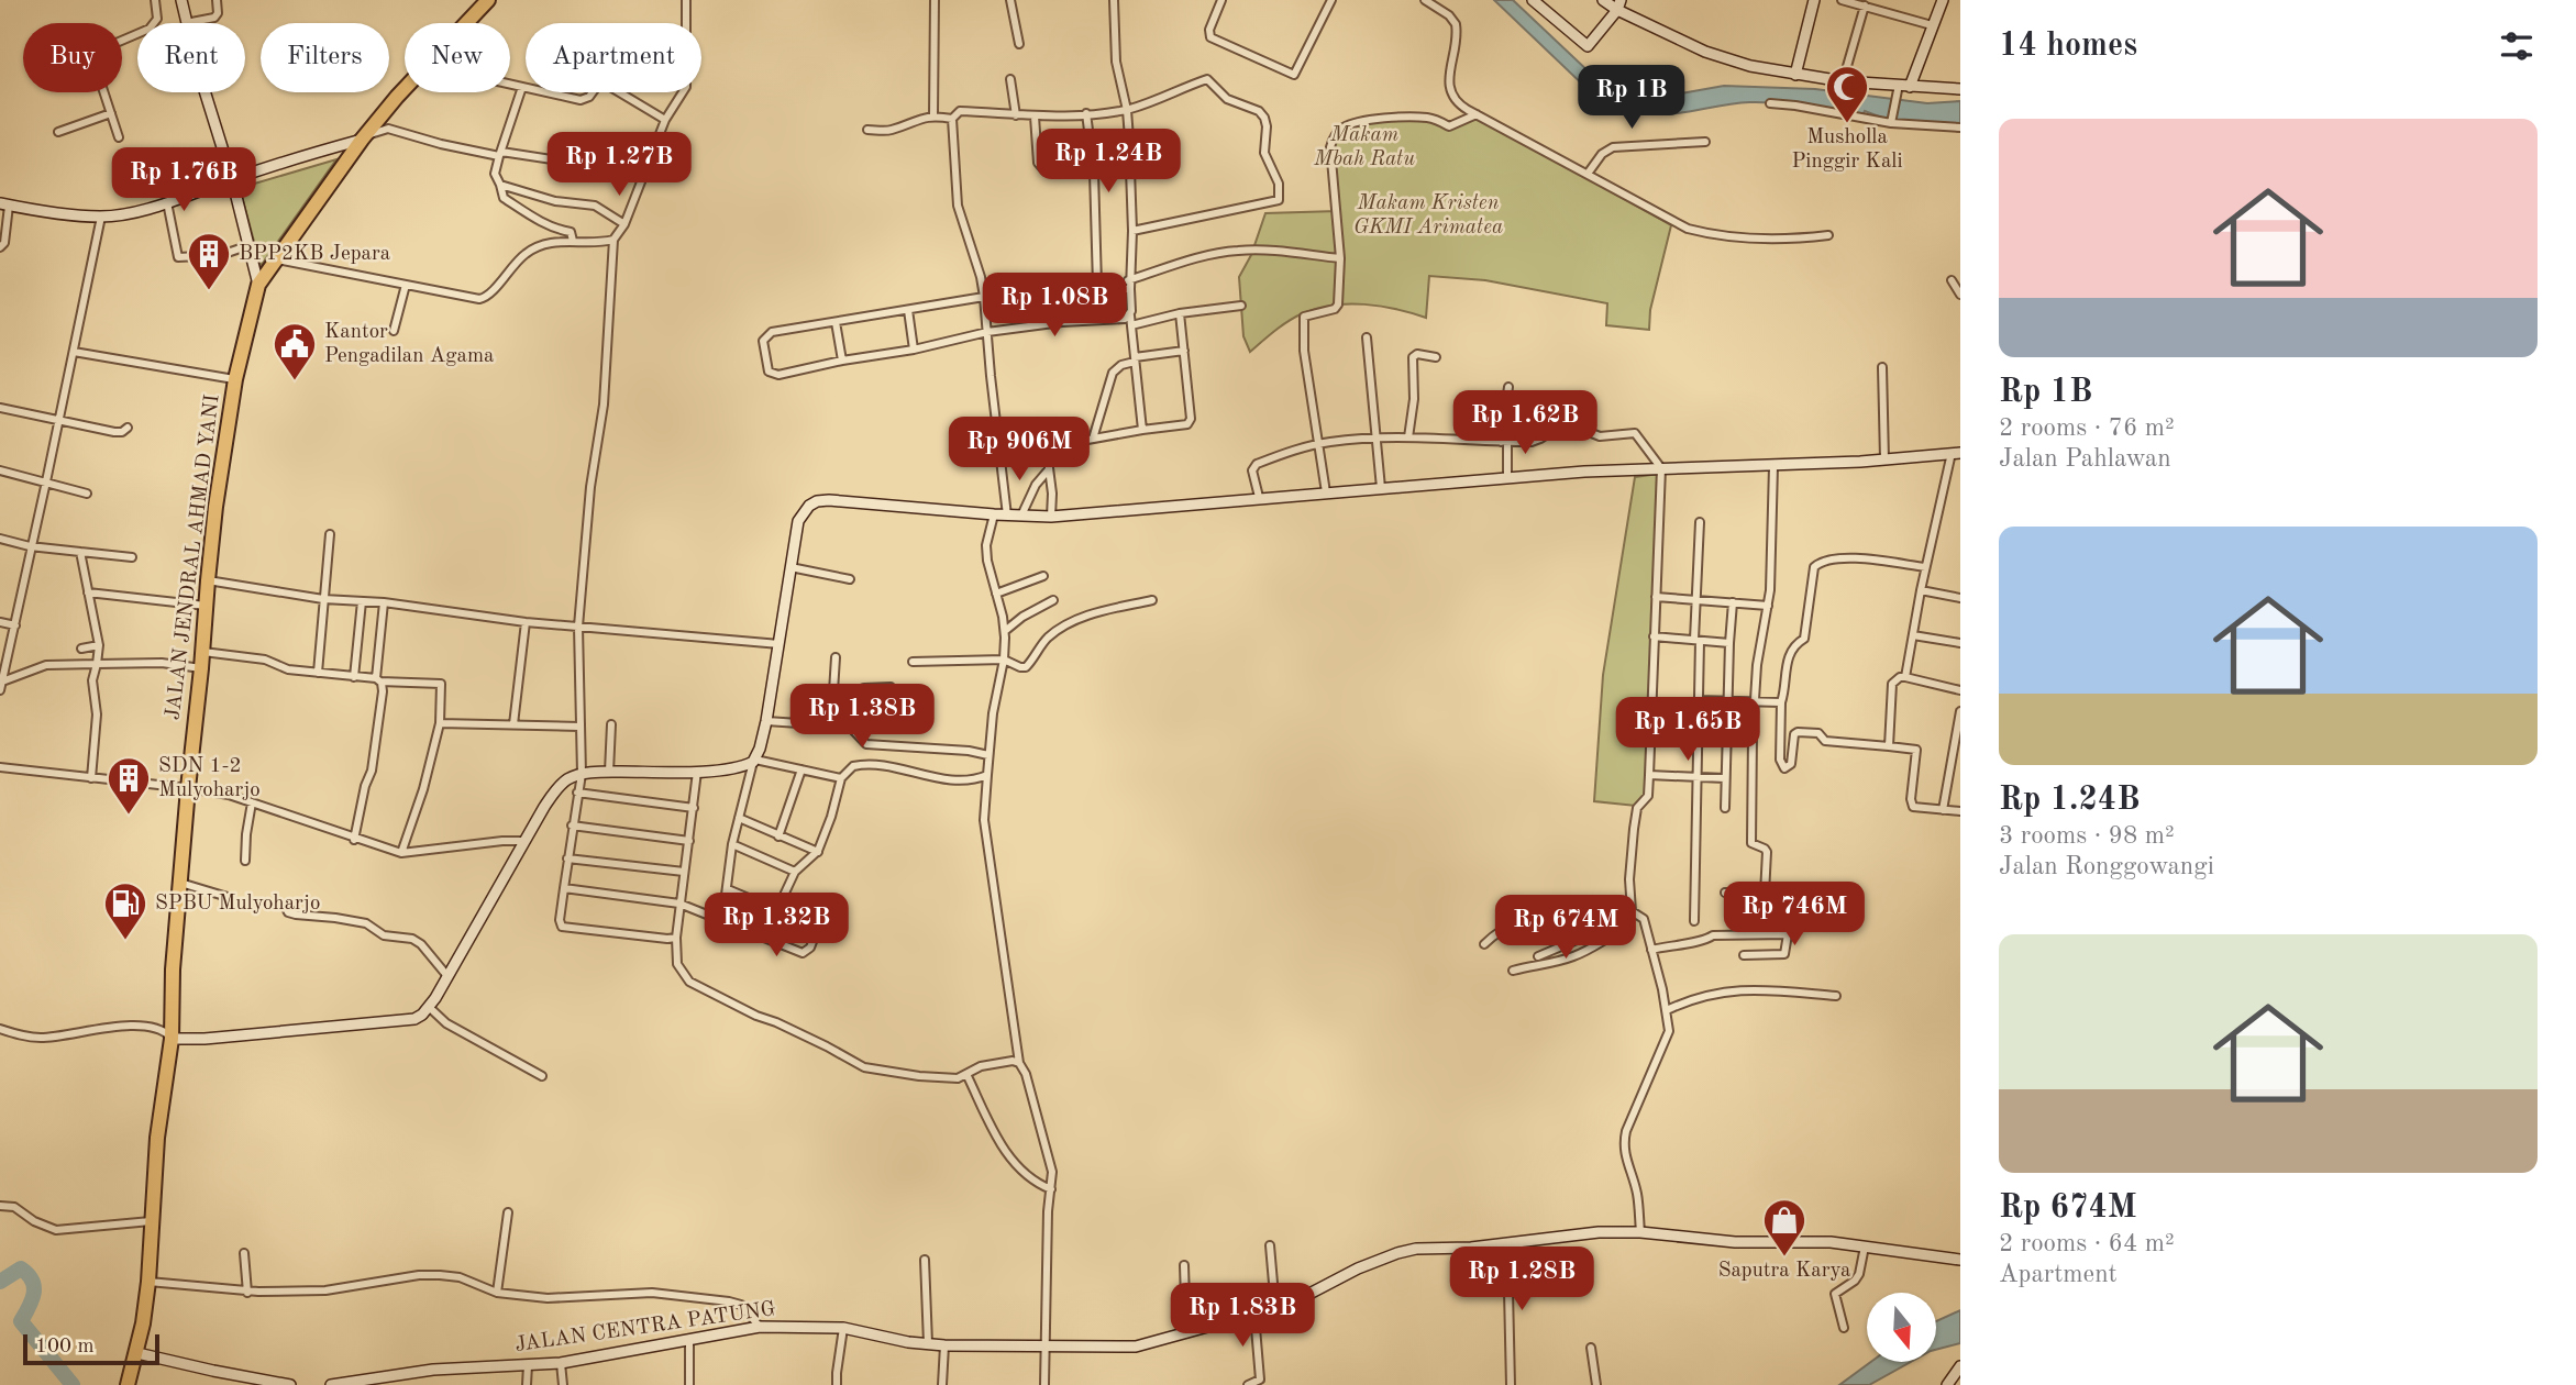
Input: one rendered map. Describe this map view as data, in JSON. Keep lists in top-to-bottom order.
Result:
{
  "streets": {
    "highway": ["JALAN JENDRAL AHMAD YANI"],
    "street": ["JALAN CENTRA PATUNG"]
  },
  "parks": ["Makam Mbah Ratu", "Makam Kristen GKMI Arimatea"],
  "places": {
    "mosque": ["Musholla Pinggir Kali"],
    "building": ["BPP2KB Jepara", "SDN 1-2 Mulyoharjo"],
    "public building": ["Kantor Pengadilan Agama"],
    "fuel station": ["SPBU Mulyoharjo"],
    "shop": ["Saputra Karya"]
  },
  "scale_bar": "100 m",
  "north": "bottom",
  "page": {
    "heading": "14 homes",
    "chip": [
      "Buy",
      "Rent",
      "Filters",
      "New",
      "Apartment"
    ],
    "price": [
      "Rp 1B",
      "Rp 1.24B",
      "Rp 1.27B",
      "Rp 1.76B",
      "Rp 1.08B",
      "Rp 1.62B",
      "Rp 906M",
      "Rp 1.38B",
      "Rp 1.65B",
      "Rp 746M",
      "Rp 1.32B",
      "Rp 674M",
      "Rp 1.28B",
      "Rp 1.83B"
    ],
    "list": [
      {
        "name": "Rp 1B",
        "note": "2 rooms · 76 m² · Jalan Pahlawan"
      },
      {
        "name": "Rp 1.24B",
        "note": "3 rooms · 98 m² · Jalan Ronggowangi"
      },
      {
        "name": "Rp 674M",
        "note": "2 rooms · 64 m² · Apartment"
      }
    ],
    "scale": "100 m"
  }
}
